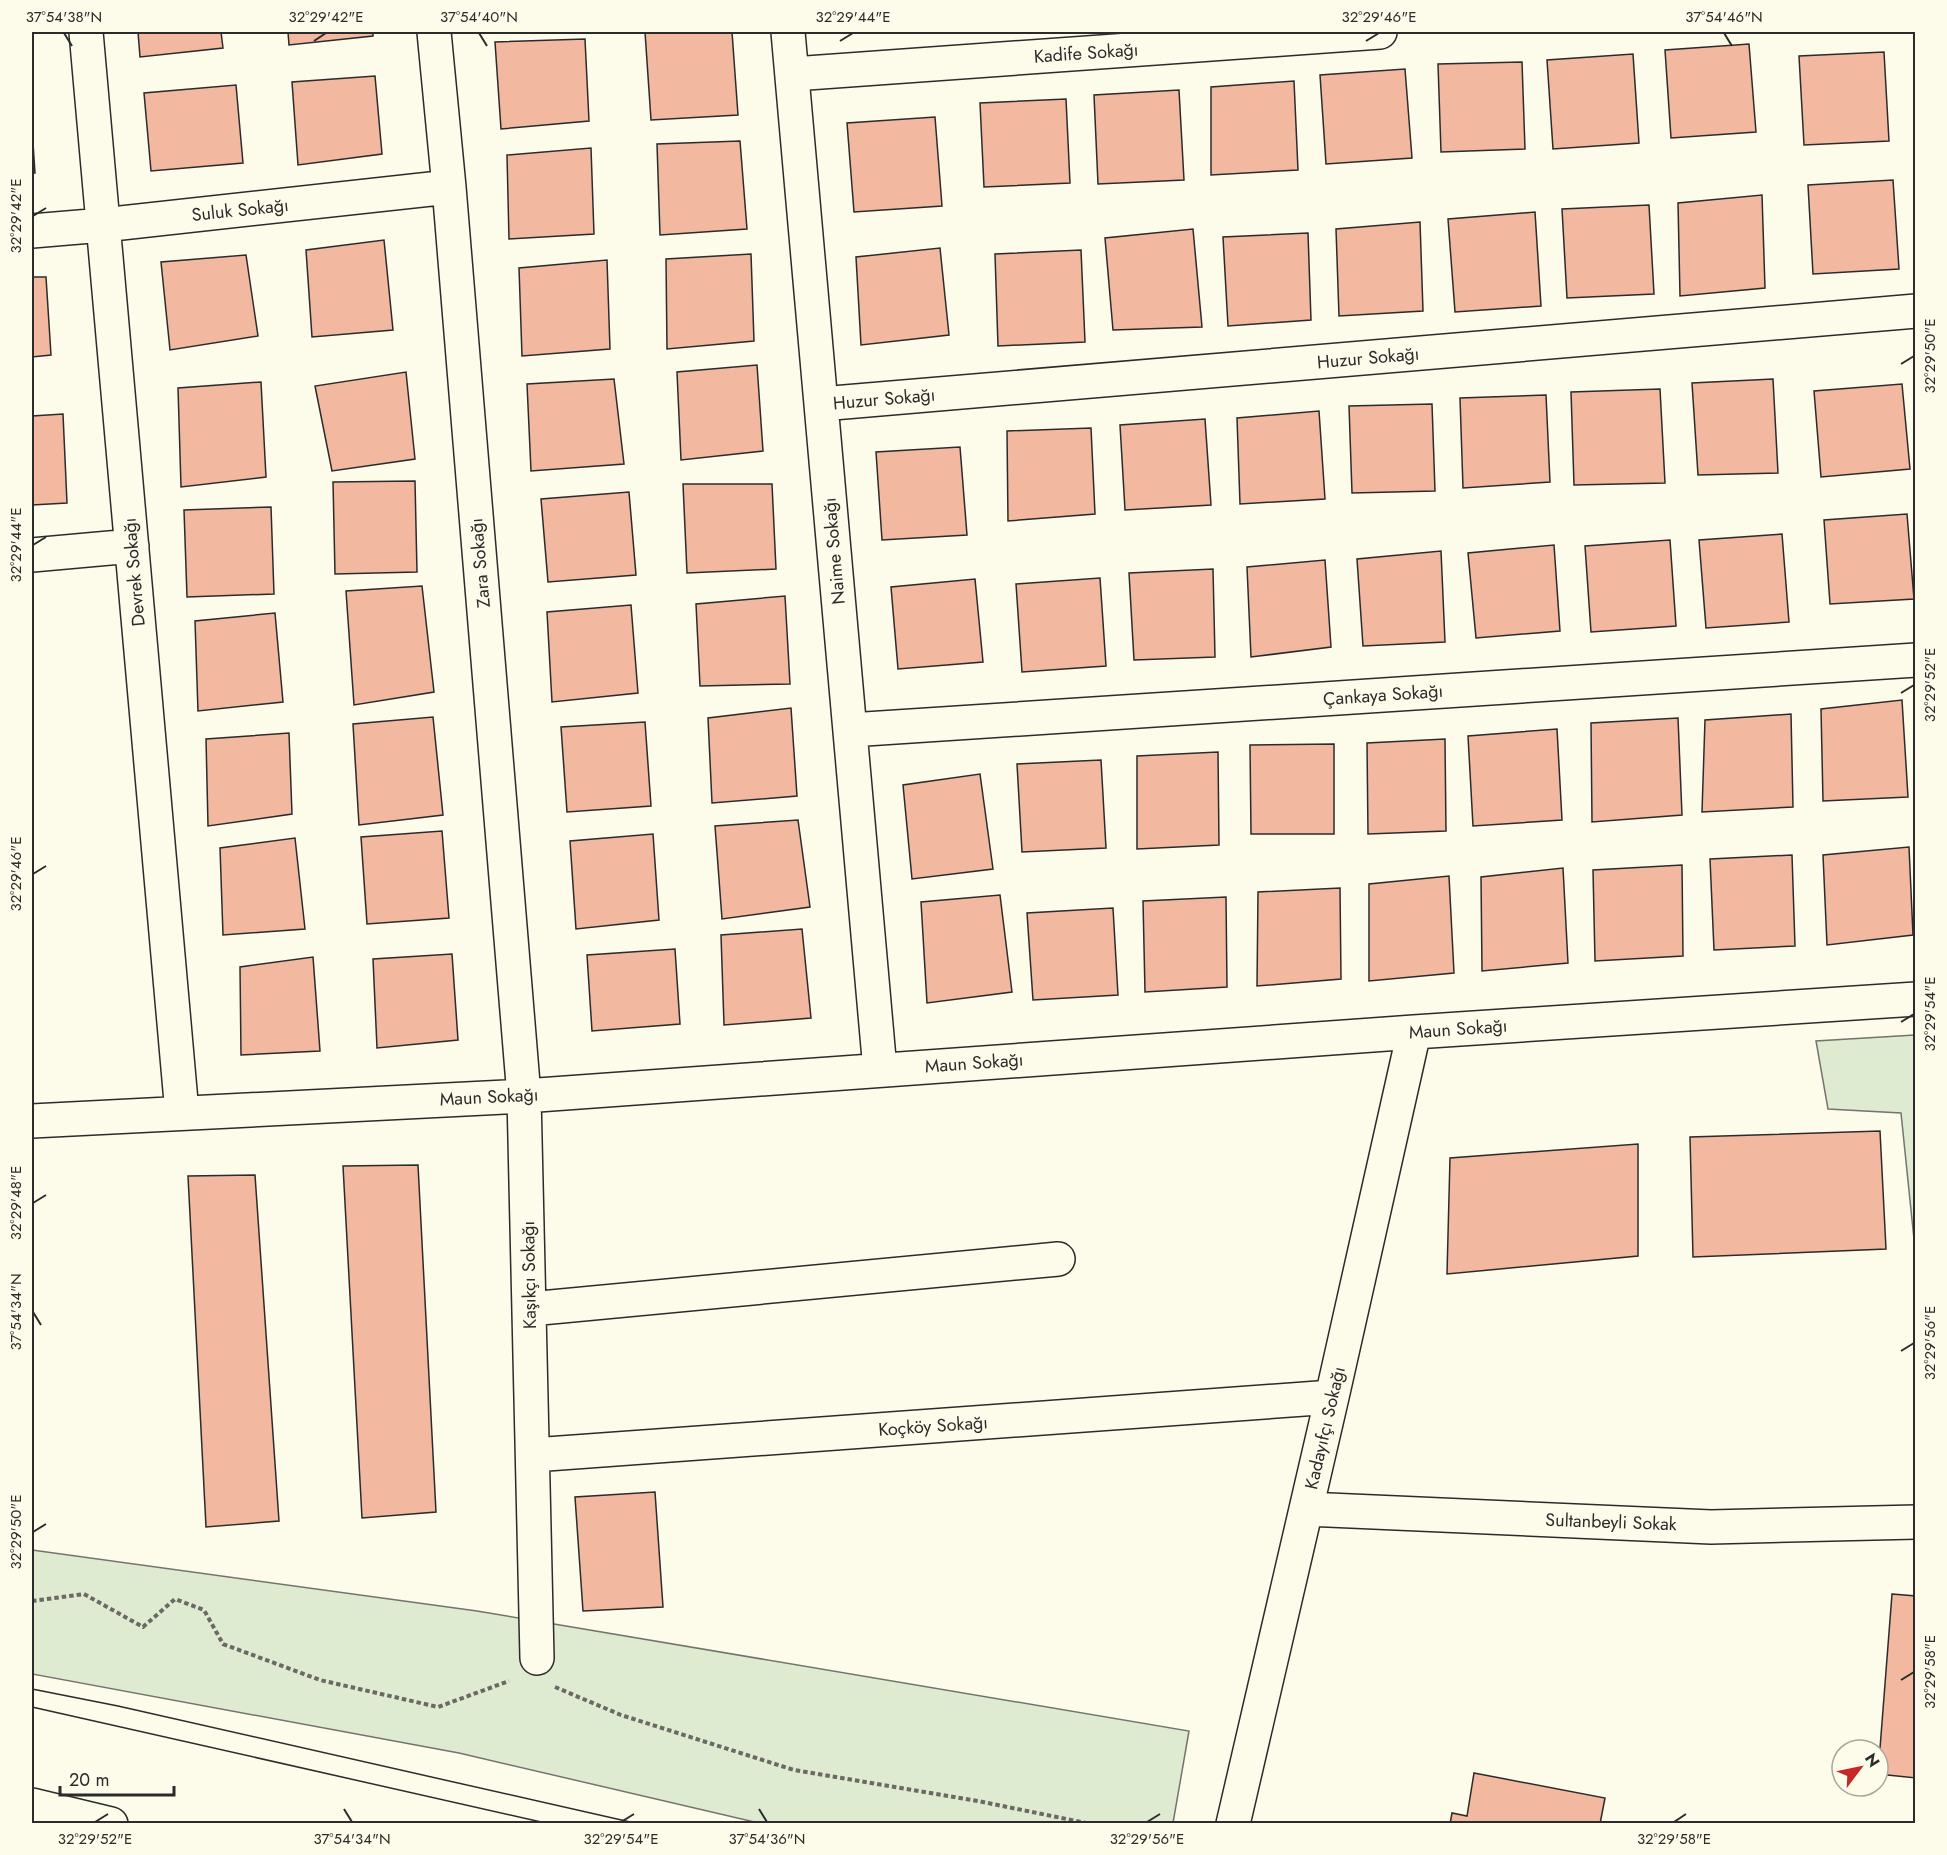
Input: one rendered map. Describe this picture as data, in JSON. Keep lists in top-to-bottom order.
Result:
{
  "streets": {
    "main road": [
      "Kadife Sokağı",
      "Suluk Sokağı",
      "Huzur Sokağı",
      "Naime Sokağı",
      "Zara Sokağı",
      "Devrek Sokağı",
      "Çankaya Sokağı",
      "Maun Sokağı",
      "Kaşıkçı Sokağı",
      "Koçköy Sokağı",
      "Kadayıfçı Sokağı",
      "Sultanbeyli Sokak"
    ]
  },
  "crossings": [
    ["Kadife Sokağı", "Naime Sokağı"],
    ["Suluk Sokağı", "Zara Sokağı"],
    ["Suluk Sokağı", "Devrek Sokağı"],
    ["Huzur Sokağı", "Naime Sokağı"],
    ["Naime Sokağı", "Çankaya Sokağı"],
    ["Naime Sokağı", "Maun Sokağı"],
    ["Zara Sokağı", "Maun Sokağı"],
    ["Zara Sokağı", "Kaşıkçı Sokağı"],
    ["Devrek Sokağı", "Maun Sokağı"],
    ["Maun Sokağı", "Kaşıkçı Sokağı"],
    ["Maun Sokağı", "Kadayıfçı Sokağı"],
    ["Kaşıkçı Sokağı", "Koçköy Sokağı"],
    ["Koçköy Sokağı", "Kadayıfçı Sokağı"],
    ["Kadayıfçı Sokağı", "Sultanbeyli Sokak"]
  ],
  "scale_bar": "20 m",
  "north": "top right",
  "coordinates": [
    "37°54'38\"N",
    "32°29'42\"E",
    "37°54'40\"N",
    "32°29'44\"E",
    "32°29'46\"E",
    "37°54'46\"N",
    "32°29'50\"E",
    "32°29'52\"E",
    "32°29'54\"E",
    "32°29'48\"E",
    "37°54'34\"N",
    "32°29'56\"E",
    "32°29'58\"E",
    "37°54'36\"N"
  ]
}
